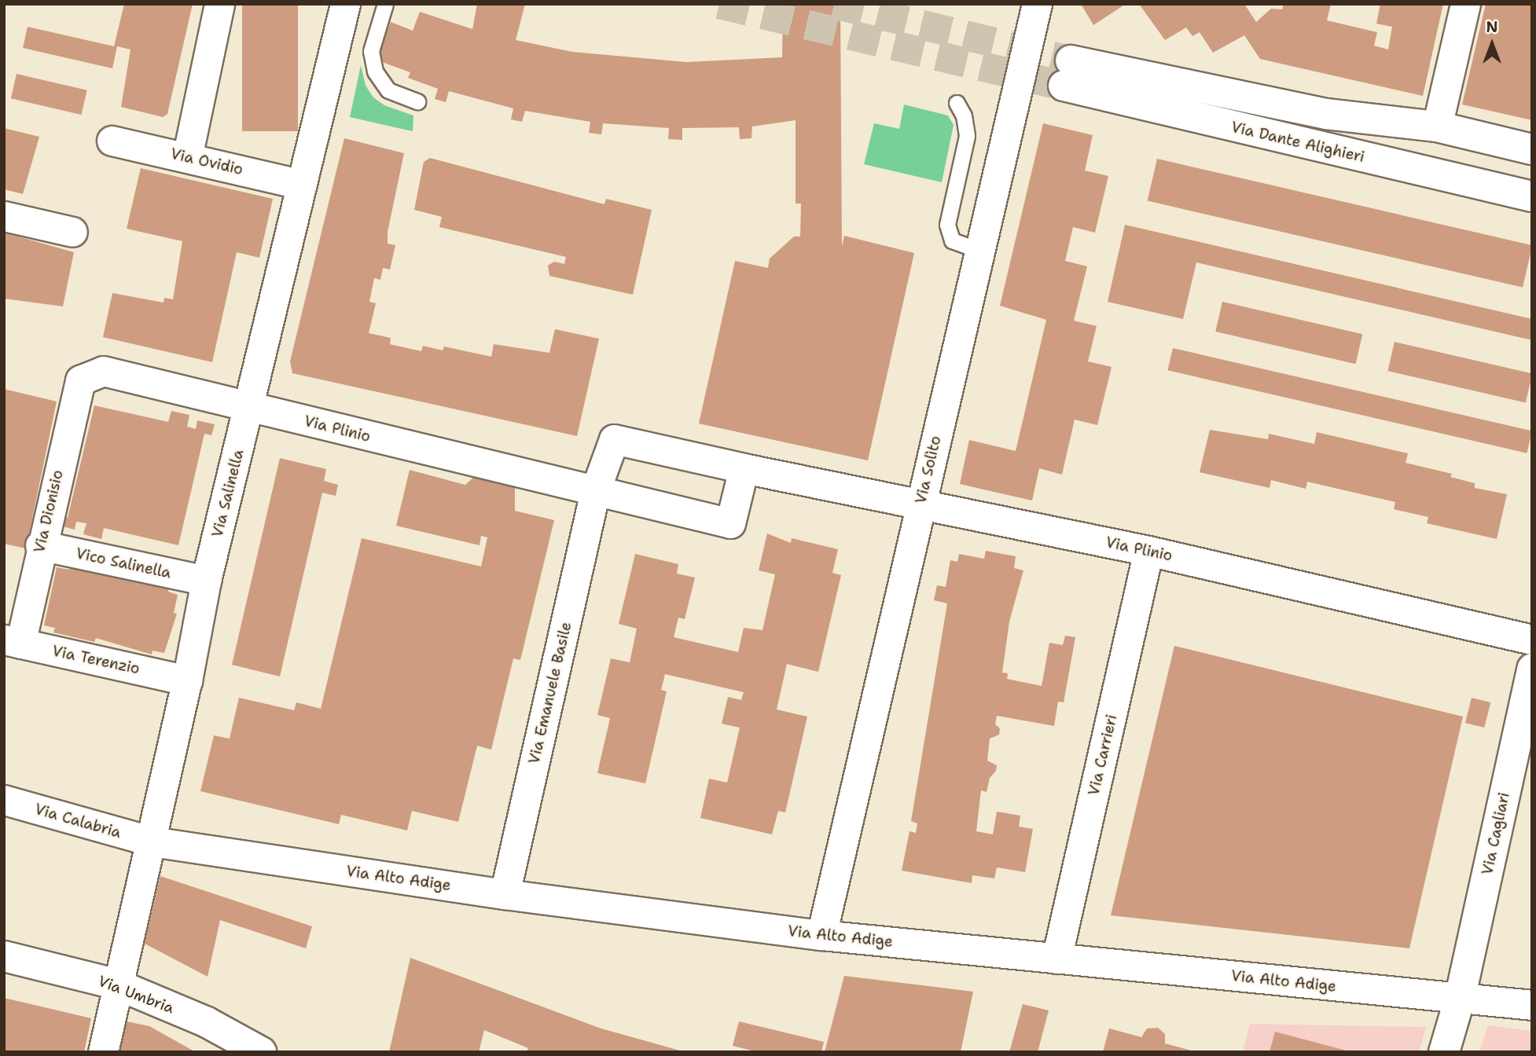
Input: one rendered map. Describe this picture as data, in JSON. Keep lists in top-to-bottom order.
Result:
{
  "streets": {
    "street": [
      "Via Dante Alighieri",
      "Via Ovidio",
      "Via Plinio",
      "Via Solìto",
      "Via Salinella",
      "Via Dionisio",
      "Vico Salinella",
      "Via Terenzio",
      "Via Emanuele Basile",
      "Via Carrieri",
      "Via Calabria",
      "Via Cagliari",
      "Via Alto Adige",
      "Via Umbria"
    ]
  },
  "crossings": [
    ["Via Ovidio", "Via Salinella"],
    ["Via Plinio", "Via Solìto"],
    ["Via Plinio", "Via Salinella"],
    ["Via Plinio", "Via Dionisio"],
    ["Via Plinio", "Via Emanuele Basile"],
    ["Via Plinio", "Via Carrieri"],
    ["Via Solìto", "Via Alto Adige"],
    ["Via Salinella", "Vico Salinella"],
    ["Via Salinella", "Via Terenzio"],
    ["Via Salinella", "Via Calabria"],
    ["Via Salinella", "Via Alto Adige"],
    ["Via Salinella", "Via Umbria"],
    ["Via Dionisio", "Vico Salinella"],
    ["Via Dionisio", "Via Terenzio"],
    ["Via Emanuele Basile", "Via Alto Adige"],
    ["Via Carrieri", "Via Alto Adige"],
    ["Via Calabria", "Via Alto Adige"],
    ["Via Cagliari", "Via Alto Adige"]
  ],
  "north": "top"
}
